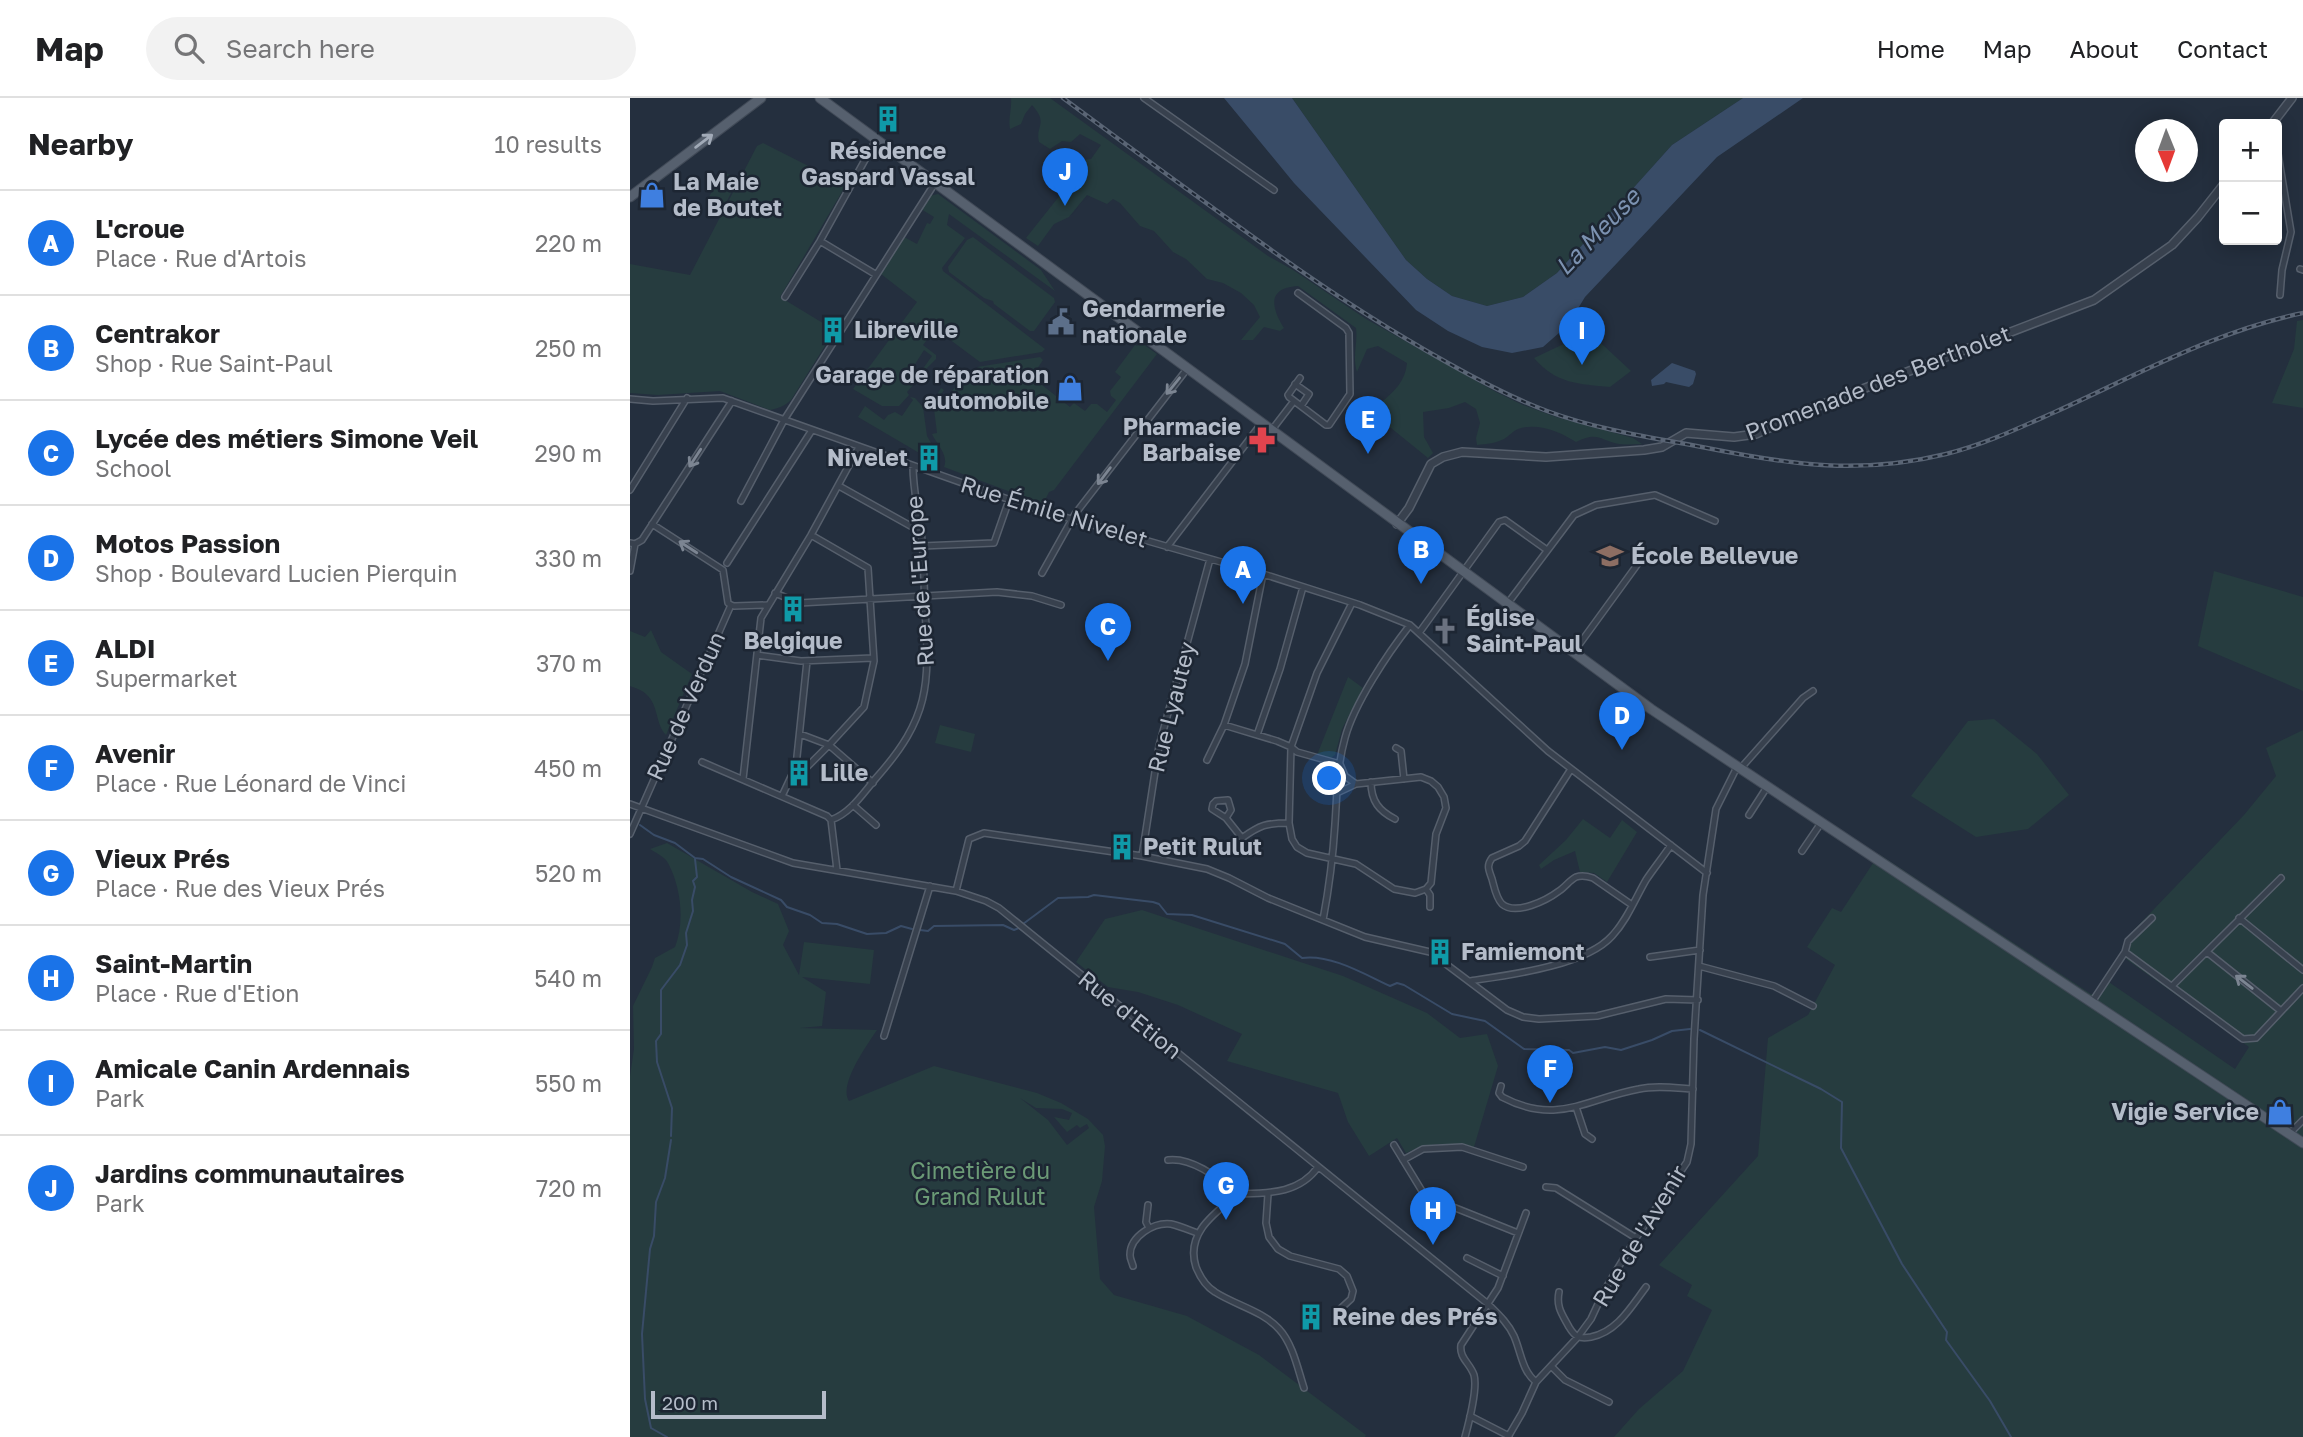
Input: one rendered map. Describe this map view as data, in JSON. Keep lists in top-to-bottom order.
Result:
{
  "streets": {
    "street": [
      "Promenade des Bertholet",
      "Rue Émile Nivelet",
      "Rue de l'Europe",
      "Rue de Verdun",
      "Rue Lyautey",
      "Rue d'Etion",
      "Rue de l'Avenir"
    ]
  },
  "crossings": [
    ["Rue Émile Nivelet", "Rue de l'Europe"],
    ["Rue Émile Nivelet", "Rue Lyautey"],
    ["Rue Émile Nivelet", "Rue de l'Avenir"],
    ["Rue de Verdun", "Rue d'Etion"],
    ["Rue d'Etion", "Rue de l'Avenir"]
  ],
  "water": ["La Meuse"],
  "parks": ["Cimetière du Grand Rulut"],
  "places": {
    "building": [
      "Résidence Gaspard Vassal",
      "Libreville",
      "Nivelet",
      "Belgique",
      "Lille",
      "Petit Rulut",
      "Famiemont",
      "Reine des Prés"
    ],
    "shop": ["La Maie de Boutet", "Garage de réparation automobile", "Vigie Service"],
    "public building": ["Gendarmerie nationale"],
    "pharmacy": ["Pharmacie Barbaise"],
    "school or university": ["École Bellevue"],
    "church": ["Église Saint-Paul"]
  },
  "scale_bar": "200 m",
  "north": "bottom",
  "page": {
    "header": "Map",
    "search": "Search here",
    "nav": [
      "Home",
      "Map",
      "About",
      "Contact"
    ],
    "heading": ["Nearby", "10 results"],
    "map_buttons": ["+", "−"],
    "pins": [
      "J",
      "I",
      "E",
      "B",
      "A",
      "C",
      "D",
      "F",
      "G",
      "H"
    ],
    "list": [
      {
        "mark": "A",
        "name": "L'croue",
        "note": "Place · Rue d'Artois",
        "value": "220 m"
      },
      {
        "mark": "B",
        "name": "Centrakor",
        "note": "Shop · Rue Saint-Paul",
        "value": "250 m"
      },
      {
        "mark": "C",
        "name": "Lycée des métiers Simone Veil",
        "note": "School",
        "value": "290 m"
      },
      {
        "mark": "D",
        "name": "Motos Passion",
        "note": "Shop · Boulevard Lucien Pierquin",
        "value": "330 m"
      },
      {
        "mark": "E",
        "name": "ALDI",
        "note": "Supermarket",
        "value": "370 m"
      },
      {
        "mark": "F",
        "name": "Avenir",
        "note": "Place · Rue Léonard de Vinci",
        "value": "450 m"
      },
      {
        "mark": "G",
        "name": "Vieux Prés",
        "note": "Place · Rue des Vieux Prés",
        "value": "520 m"
      },
      {
        "mark": "H",
        "name": "Saint-Martin",
        "note": "Place · Rue d'Etion",
        "value": "540 m"
      },
      {
        "mark": "I",
        "name": "Amicale Canin Ardennais",
        "note": "Park",
        "value": "550 m"
      },
      {
        "mark": "J",
        "name": "Jardins communautaires",
        "note": "Park",
        "value": "720 m"
      }
    ],
    "scale": "200 m"
  }
}
